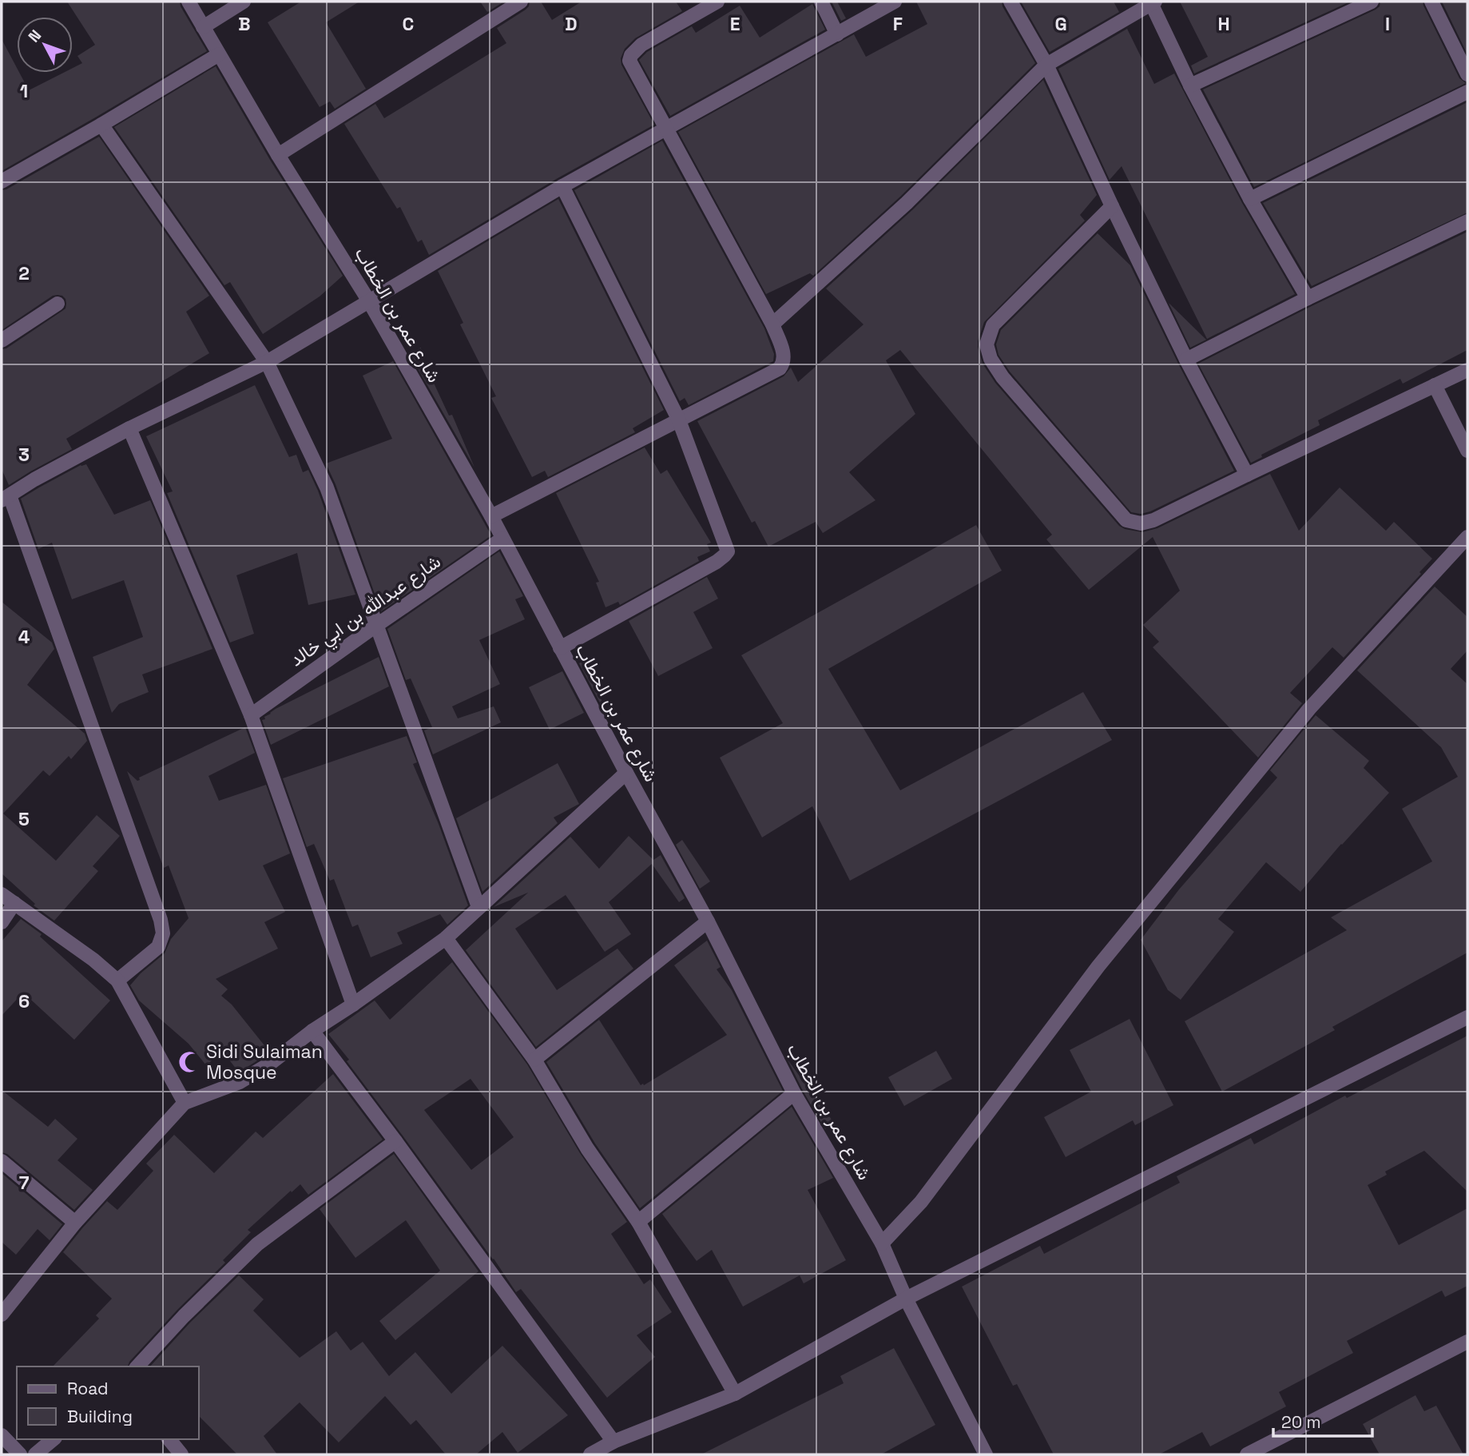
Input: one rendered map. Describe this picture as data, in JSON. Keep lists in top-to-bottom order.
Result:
{
  "streets": {
    "street": ["شارع عمر بن الخطاب", "شارع عبدالله بن ابي خالد"]
  },
  "crossings": [
    ["شارع عمر بن الخطاب", "شارع عبدالله بن ابي خالد"]
  ],
  "places": {
    "mosque": ["Sidi Sulaiman Mosque"]
  },
  "legend": ["Road", "Building"],
  "scale_bar": "20 m",
  "north": "top left",
  "grid": {
    "columns": [
      "B",
      "C",
      "D",
      "E",
      "F",
      "G",
      "H",
      "I"
    ],
    "rows": [
      "1",
      "2",
      "3",
      "4",
      "5",
      "6",
      "7"
    ]
  }
}
